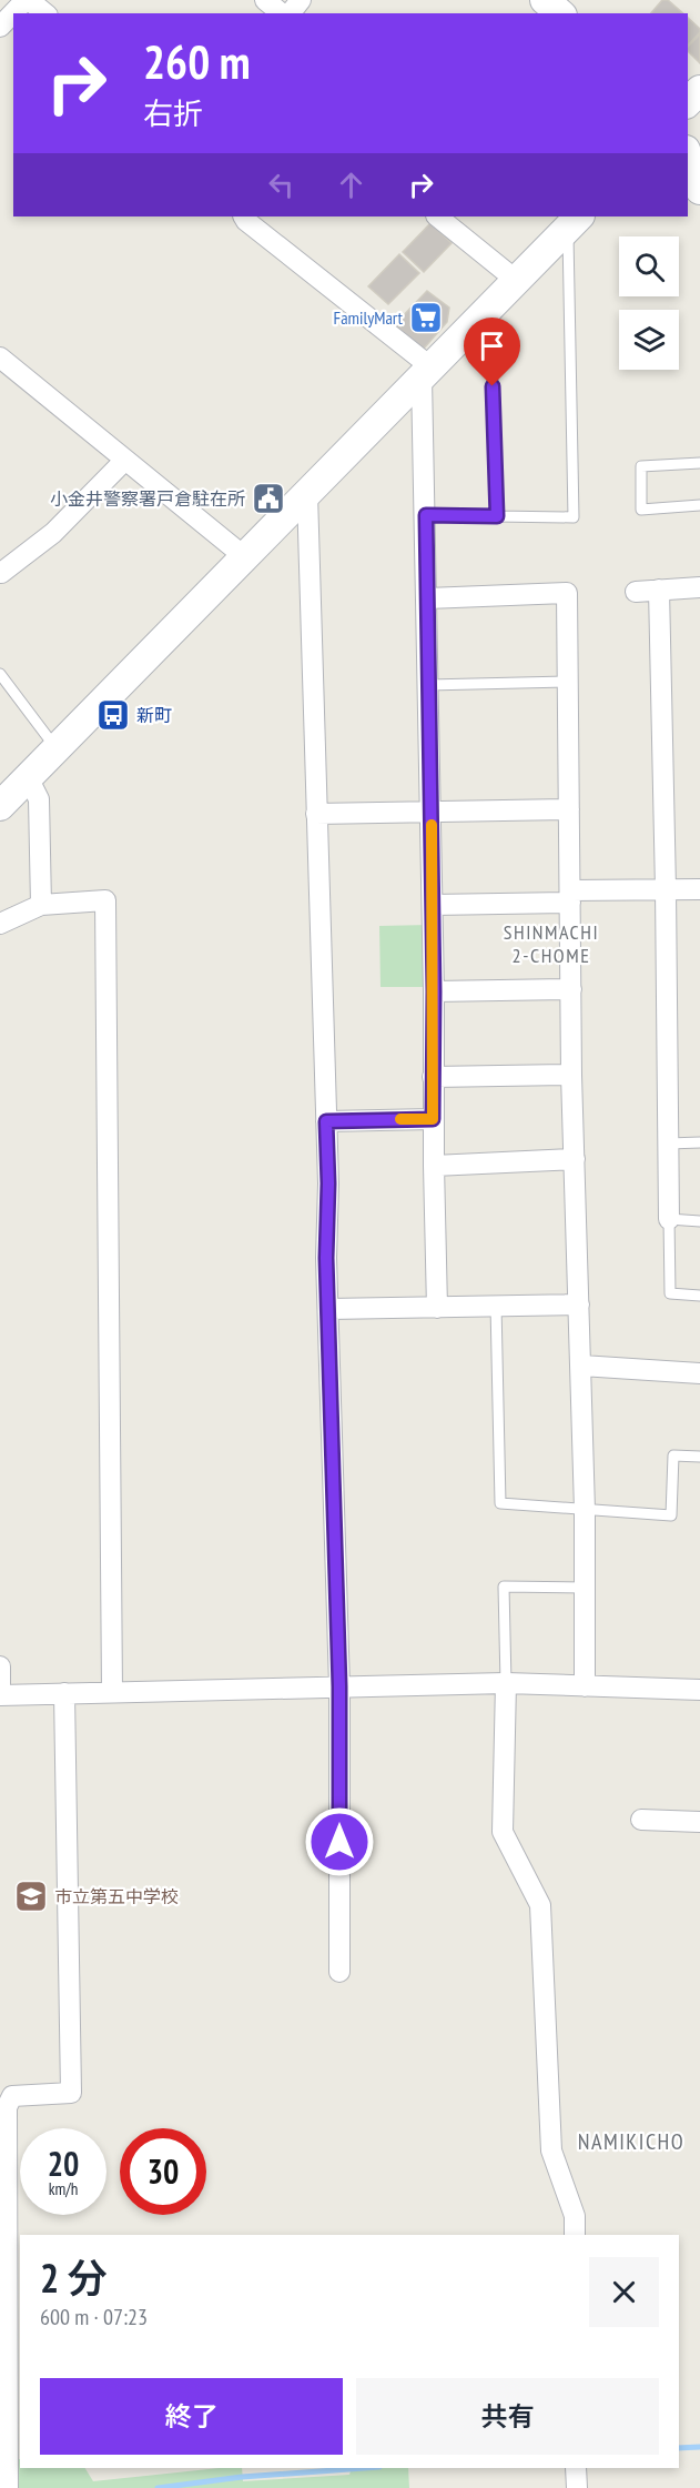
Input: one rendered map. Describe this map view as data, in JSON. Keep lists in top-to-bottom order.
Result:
{
  "districts": ["SHINMACHI 2-CHOME", "NAMIKICHO"],
  "places": {
    "supermarket": ["FamilyMart"],
    "public building": ["小金井警察署戸倉駐在所"],
    "bus stop": ["新町"],
    "school or university": ["市立第五中学校"]
  },
  "page": {
    "turn": ["260 m", "右折"],
    "speed": "20 km/h",
    "limit": "30",
    "heading": ["2 分", "600 m · 07:23"],
    "buttons": ["終了", "共有"]
  }
}
